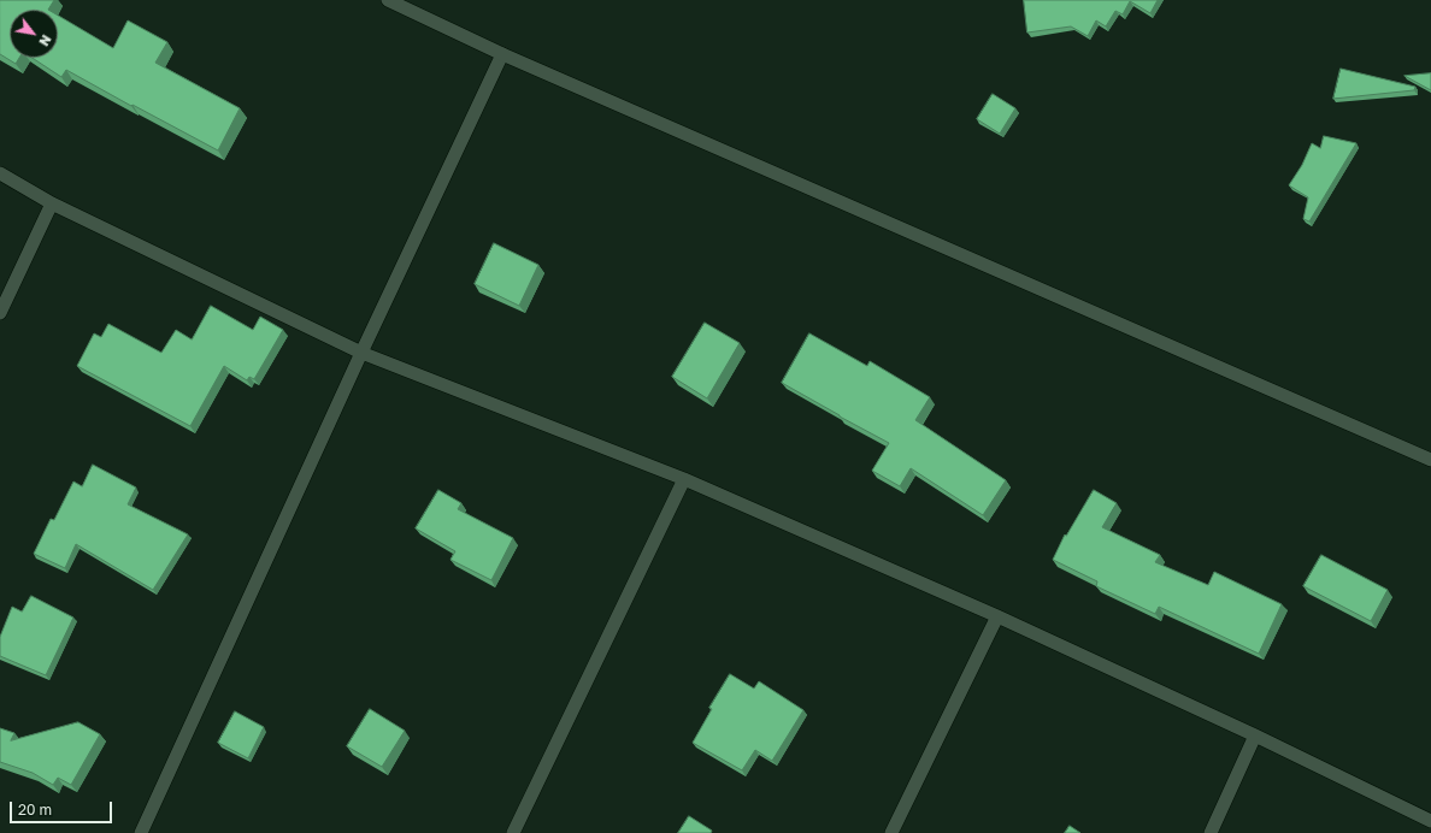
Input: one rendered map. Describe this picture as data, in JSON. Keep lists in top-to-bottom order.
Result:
{
  "scale_bar": "20 m",
  "north": "bottom right"
}
